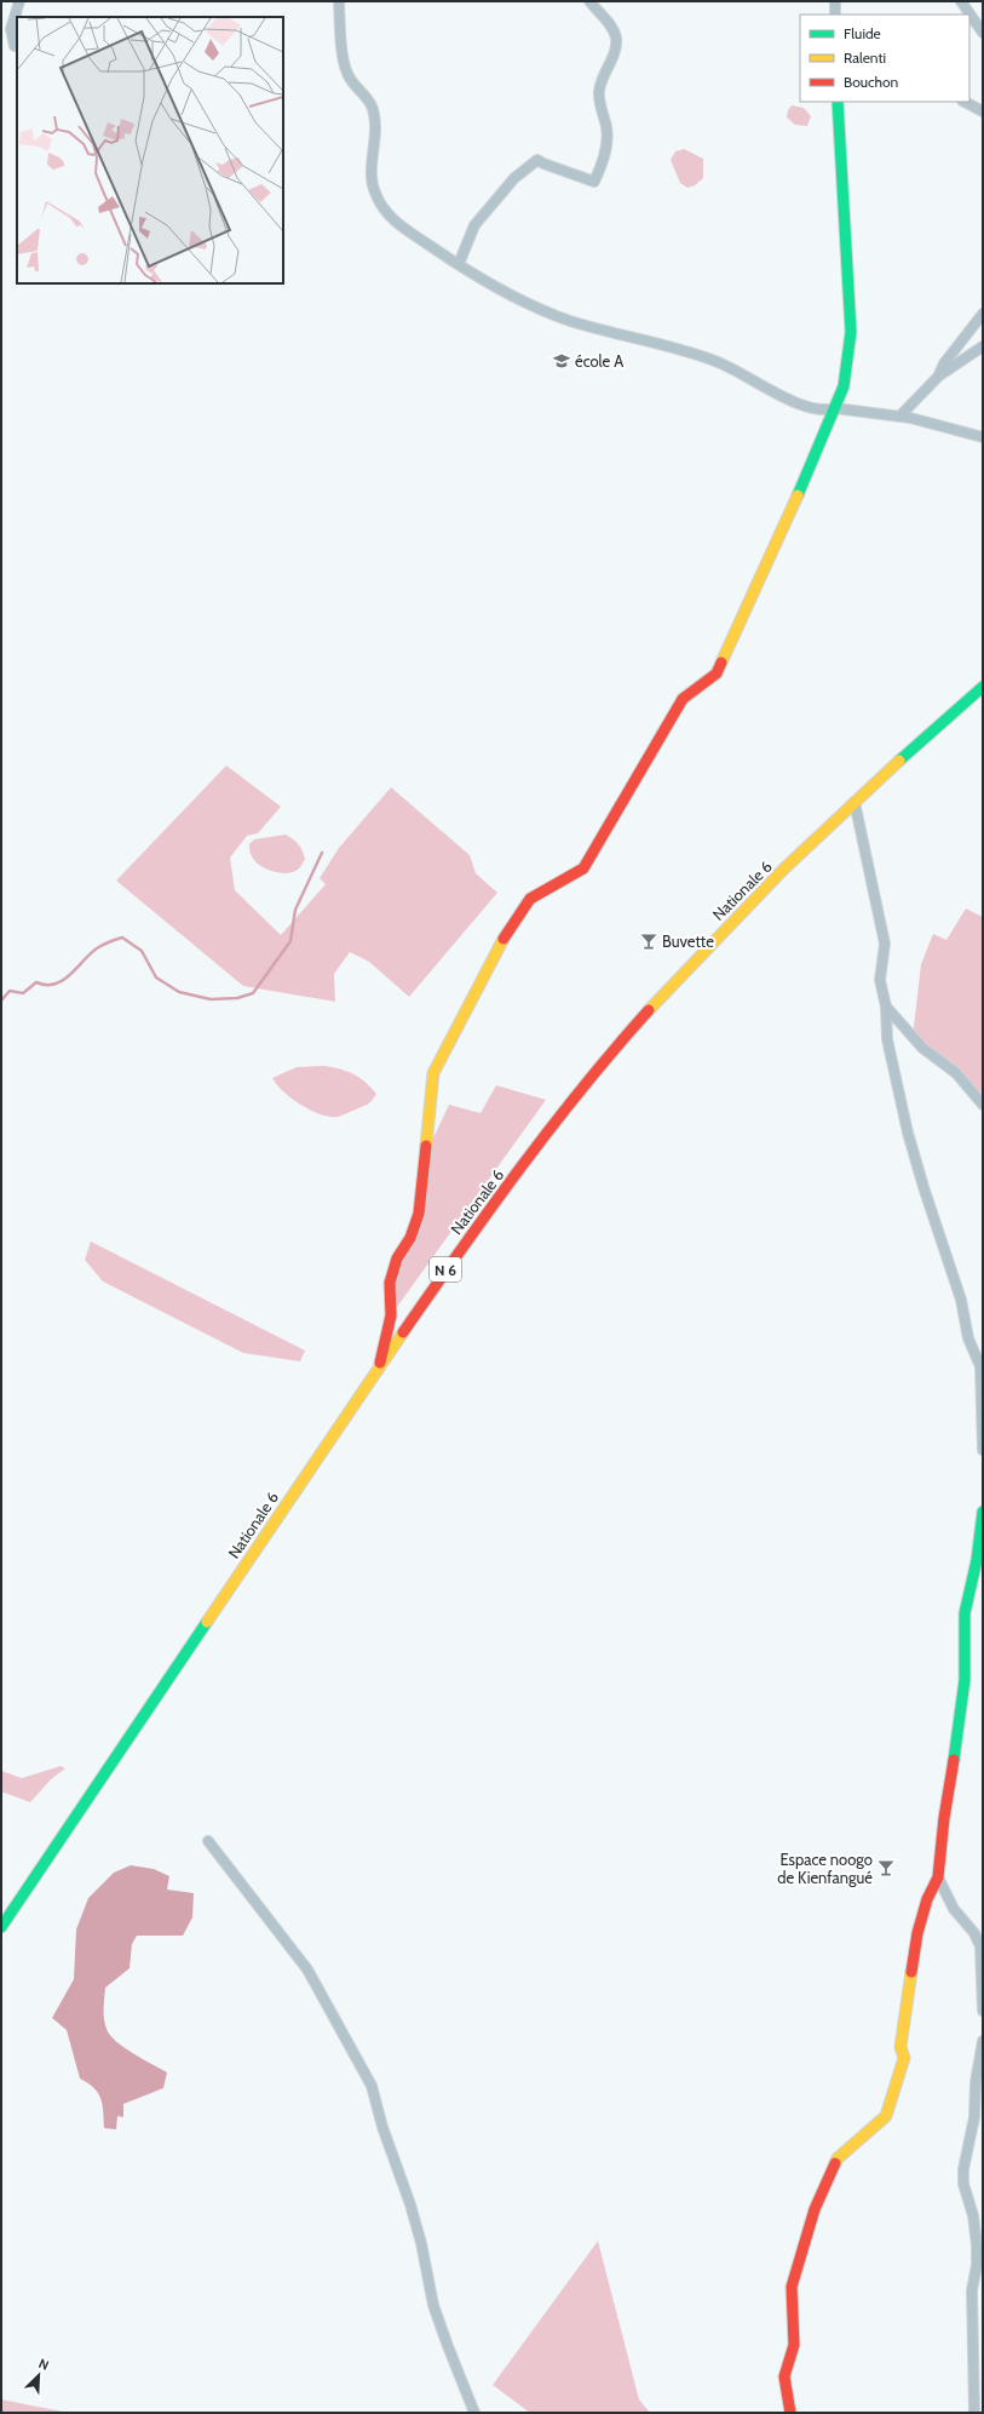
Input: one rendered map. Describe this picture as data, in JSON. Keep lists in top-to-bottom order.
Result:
{
  "streets": {
    "street": ["Nationale 6", "N 6"]
  },
  "places": {
    "school or university": ["école A"],
    "bar": ["Buvette", "Espace noogo de Kienfangué"]
  },
  "legend": ["Fluide", "Ralenti", "Bouchon"],
  "north": "top right"
}
